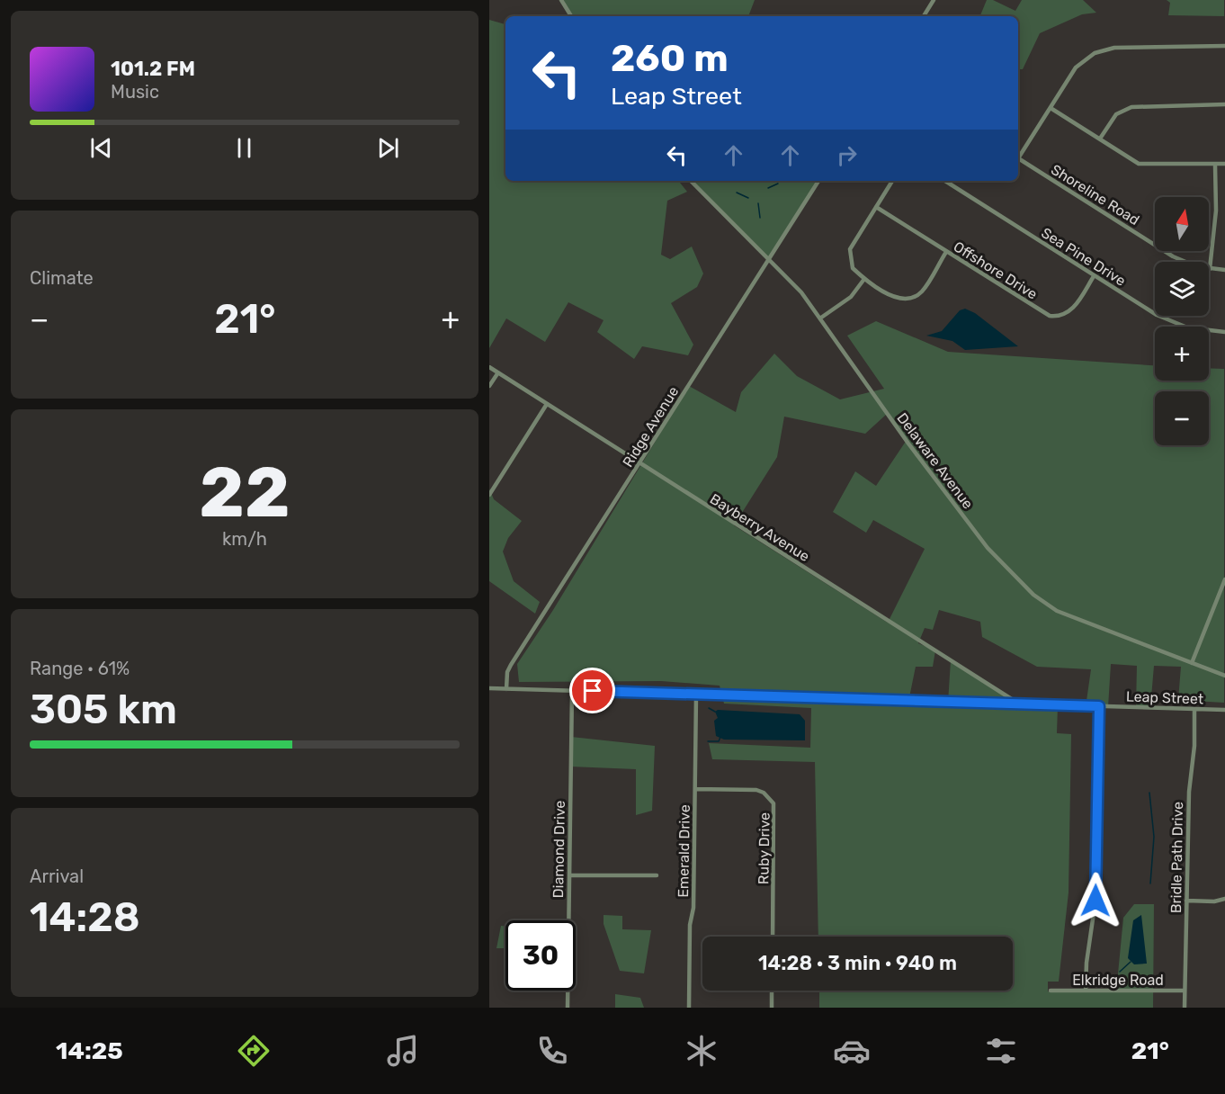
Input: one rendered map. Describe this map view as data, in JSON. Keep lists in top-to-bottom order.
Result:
{
  "streets": {
    "street": [
      "Shoreline Road",
      "Sea Pine Drive",
      "Offshore Drive",
      "Ridge Avenue",
      "Delaware Avenue",
      "Bayberry Avenue",
      "Leap Street",
      "Ruby Drive",
      "Diamond Drive",
      "Emerald Drive",
      "Bridle Path Drive",
      "Elkridge Road"
    ]
  },
  "crossings": [
    ["Sea Pine Drive", "Offshore Drive"],
    ["Ridge Avenue", "Delaware Avenue"],
    ["Ridge Avenue", "Bayberry Avenue"],
    ["Ridge Avenue", "Leap Street"],
    ["Bayberry Avenue", "Leap Street"],
    ["Leap Street", "Diamond Drive"],
    ["Leap Street", "Emerald Drive"],
    ["Leap Street", "Bridle Path Drive"],
    ["Ruby Drive", "Emerald Drive"],
    ["Bridle Path Drive", "Elkridge Road"]
  ],
  "north": "top",
  "page": {
    "turn": ["260 m", "Leap Street"],
    "song": ["101.2 FM", "Music"],
    "map_buttons": ["+", "−"],
    "tile": [
      "Climate",
      ["22", "km/h"],
      ["Range · 61%", "305 km"],
      ["Arrival", "14:28"]
    ],
    "heat": ["−", "21°", "+"],
    "limit": "30",
    "trip": "14:28 · 3 min · 940 m",
    "tabs": ["14:25", "21°"]
  }
}
